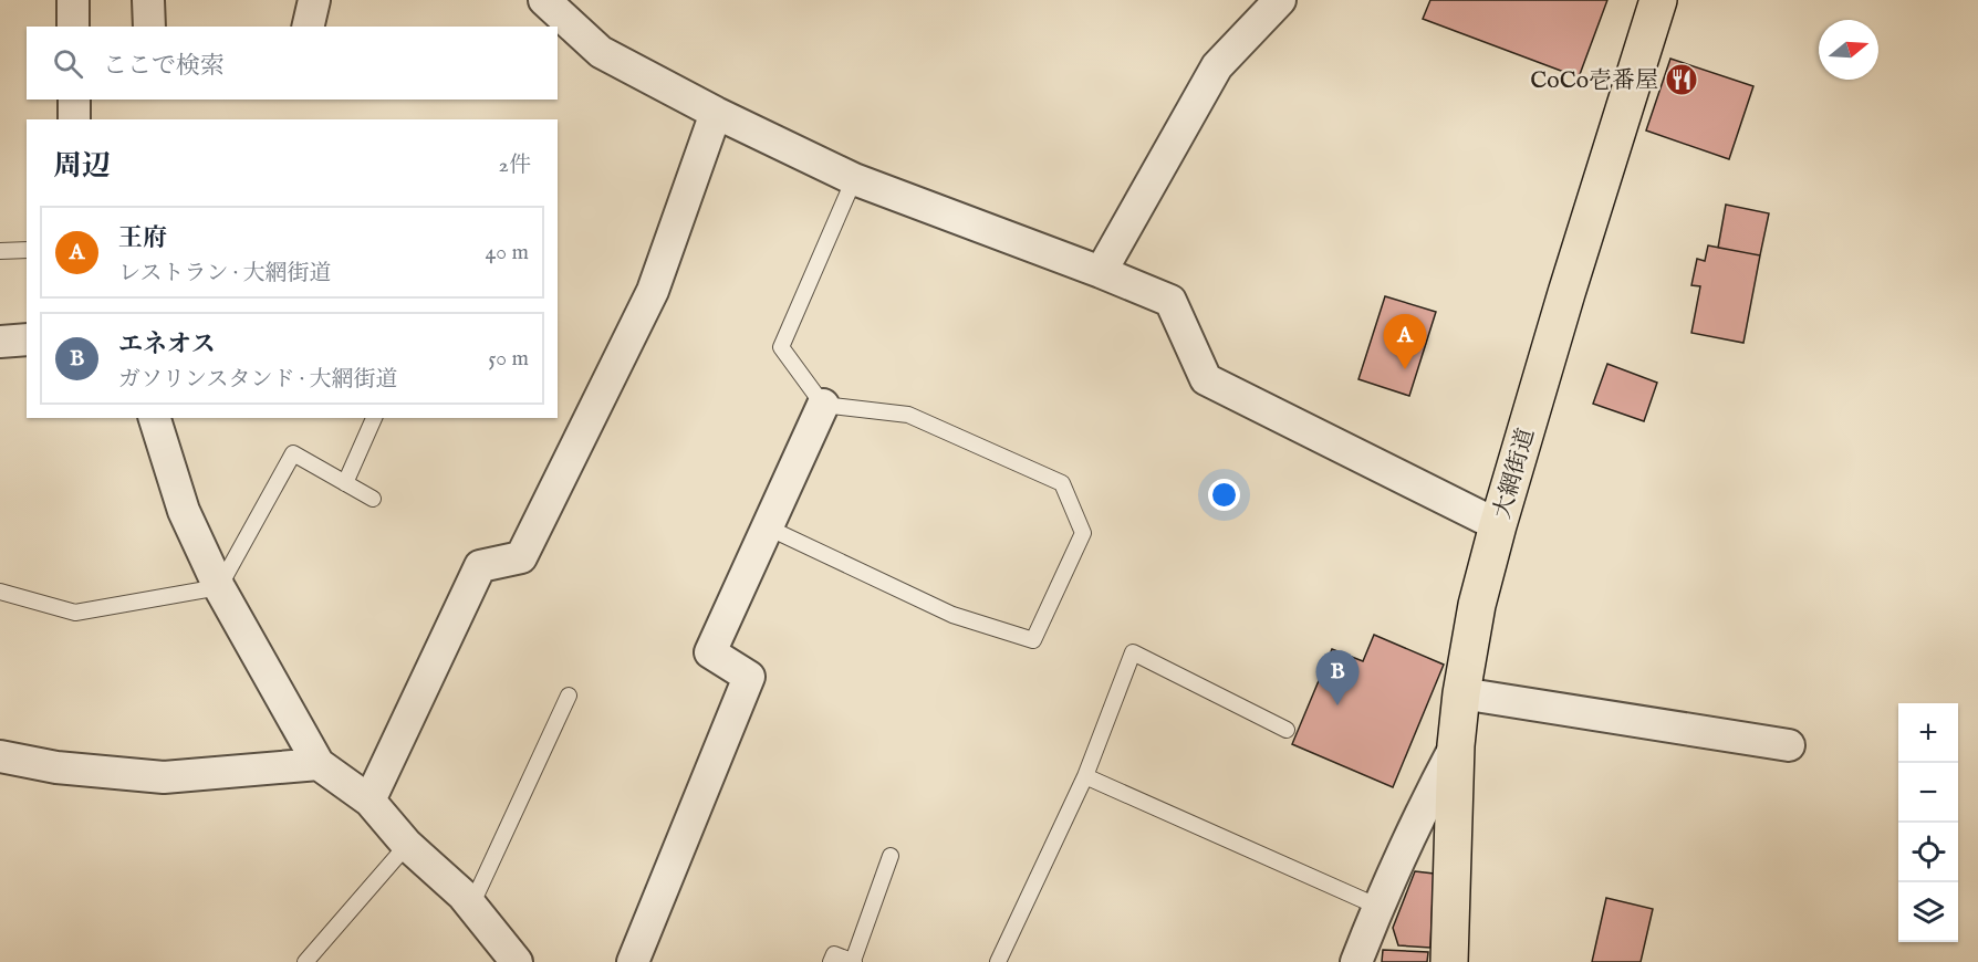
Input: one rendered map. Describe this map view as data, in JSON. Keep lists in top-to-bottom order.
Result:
{
  "streets": {
    "main road": ["大網街道"]
  },
  "places": {
    "restaurant": ["CoCo壱番屋"]
  },
  "north": "right",
  "page": {
    "search": "ここで検索",
    "heading": ["周辺", "2件"],
    "list": [
      {
        "mark": "A",
        "name": "王府",
        "note": "レストラン · 大網街道",
        "value": "40 m"
      },
      {
        "mark": "B",
        "name": "エネオス",
        "note": "ガソリンスタンド · 大網街道",
        "value": "50 m"
      }
    ],
    "pins": ["A", "B"],
    "map_buttons": ["+", "−"]
  }
}
